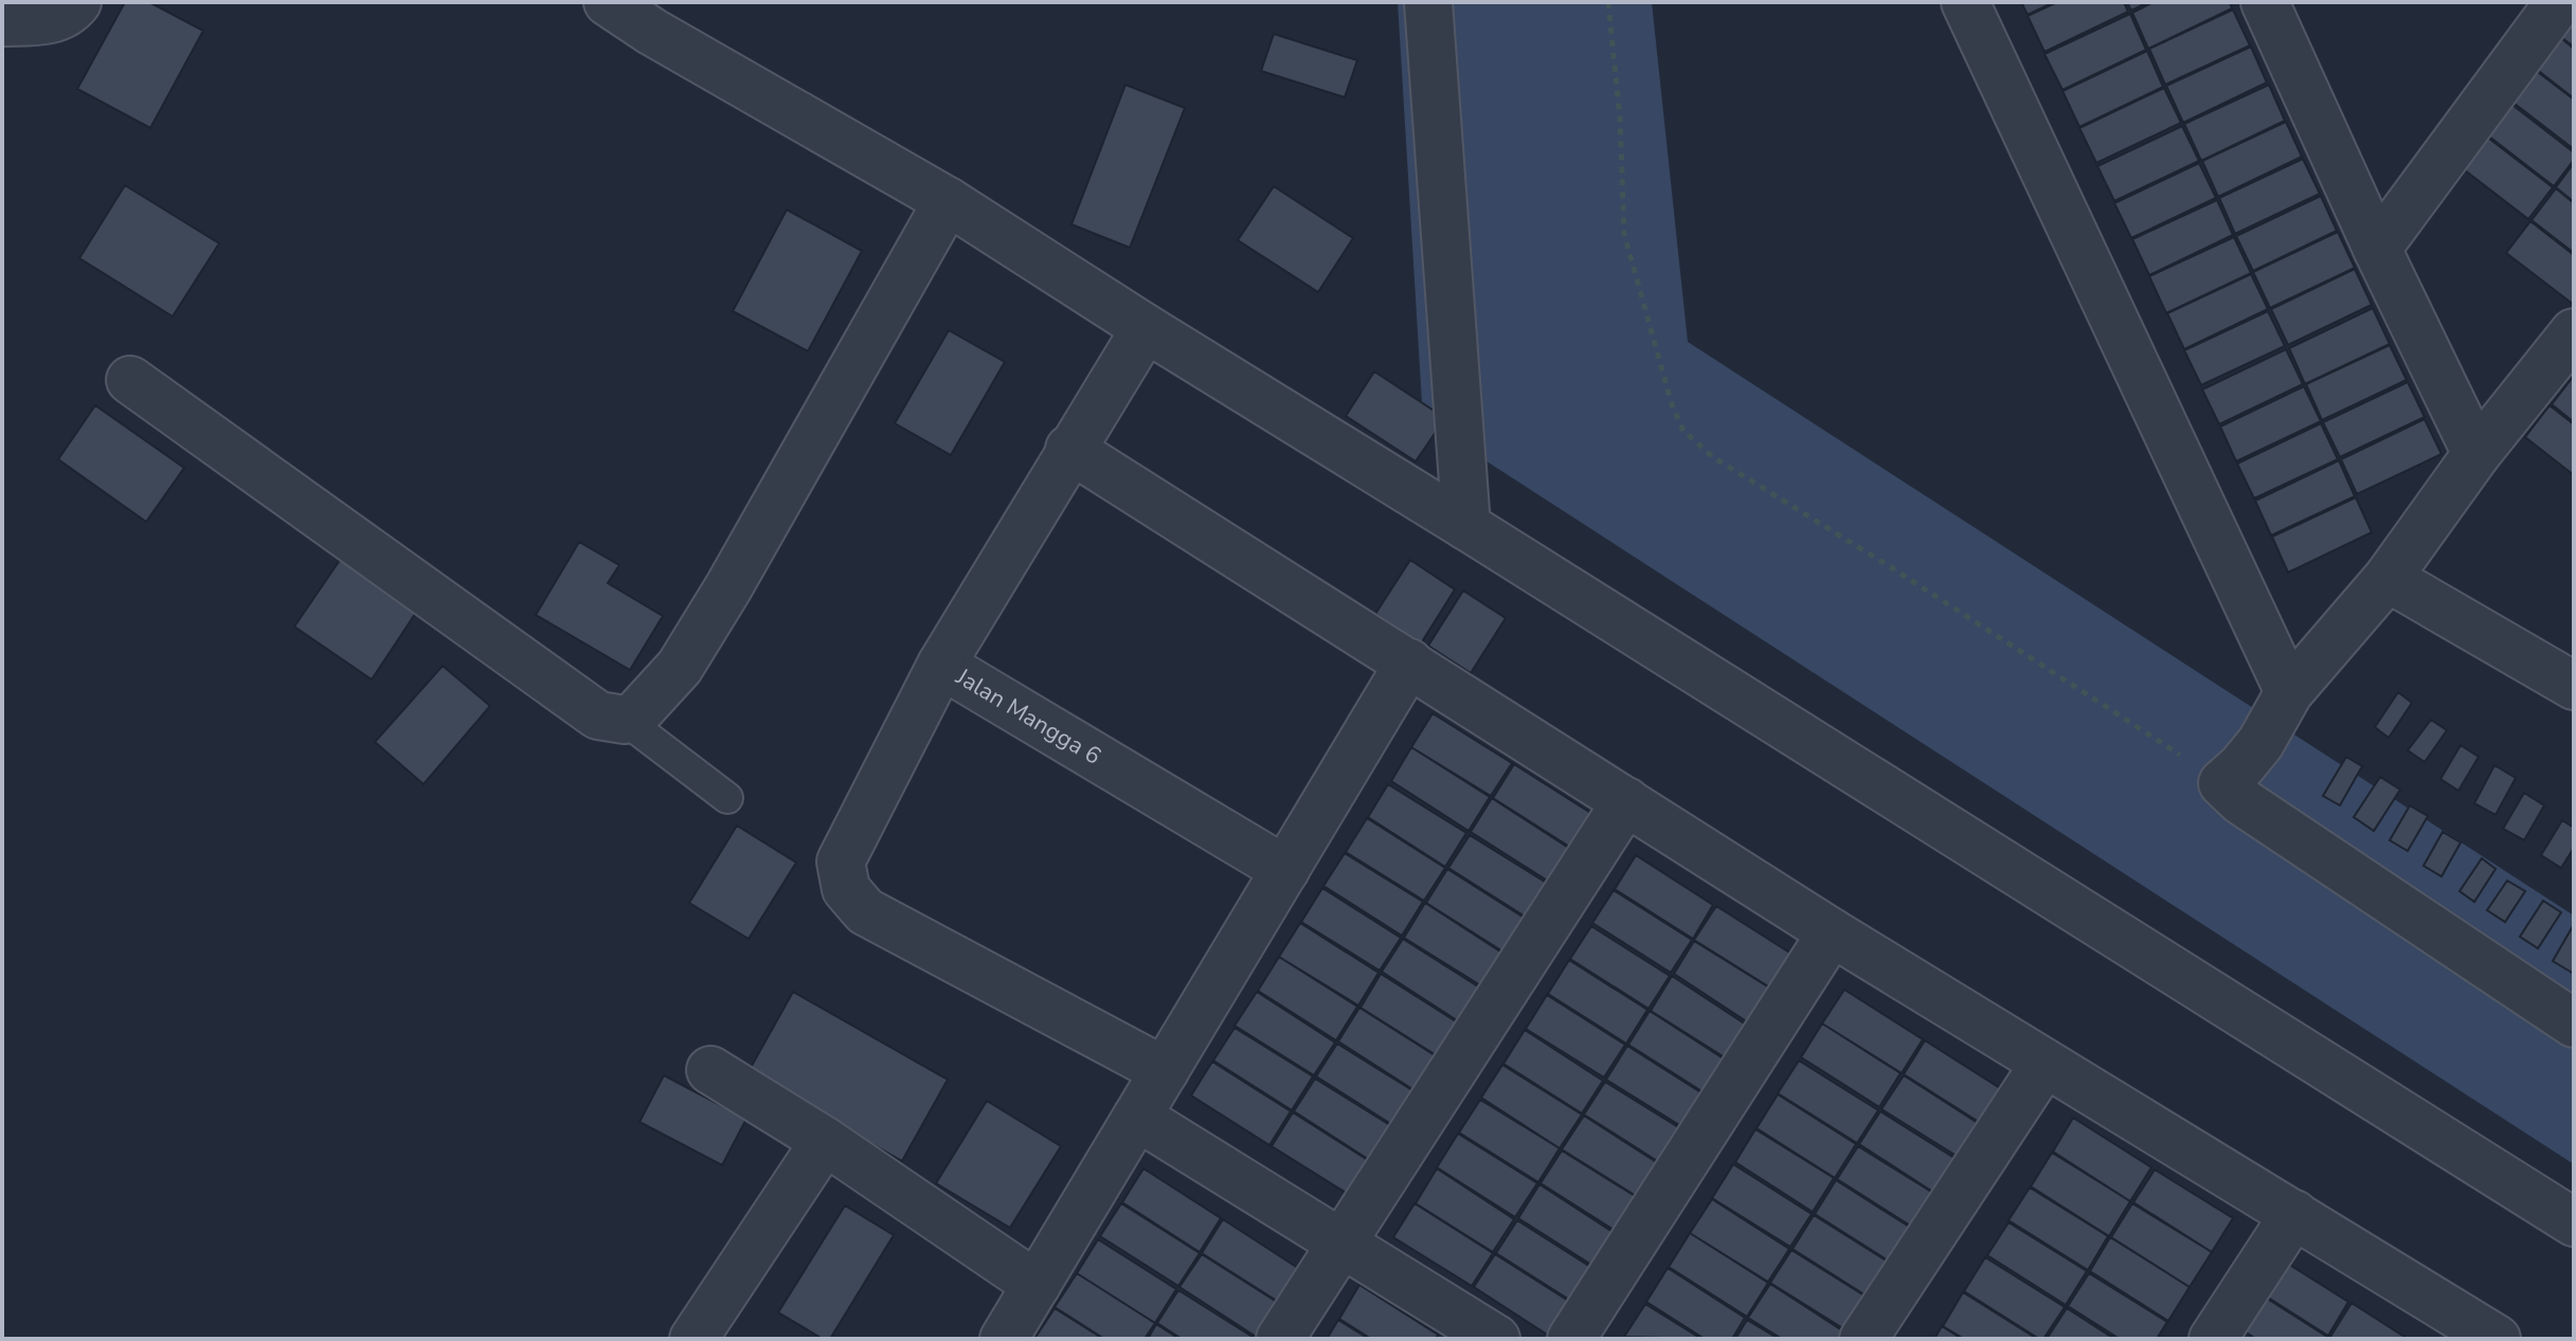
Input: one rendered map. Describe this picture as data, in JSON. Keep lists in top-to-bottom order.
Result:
{
  "streets": {
    "street": ["Jalan Mangga 6"]
  }
}
